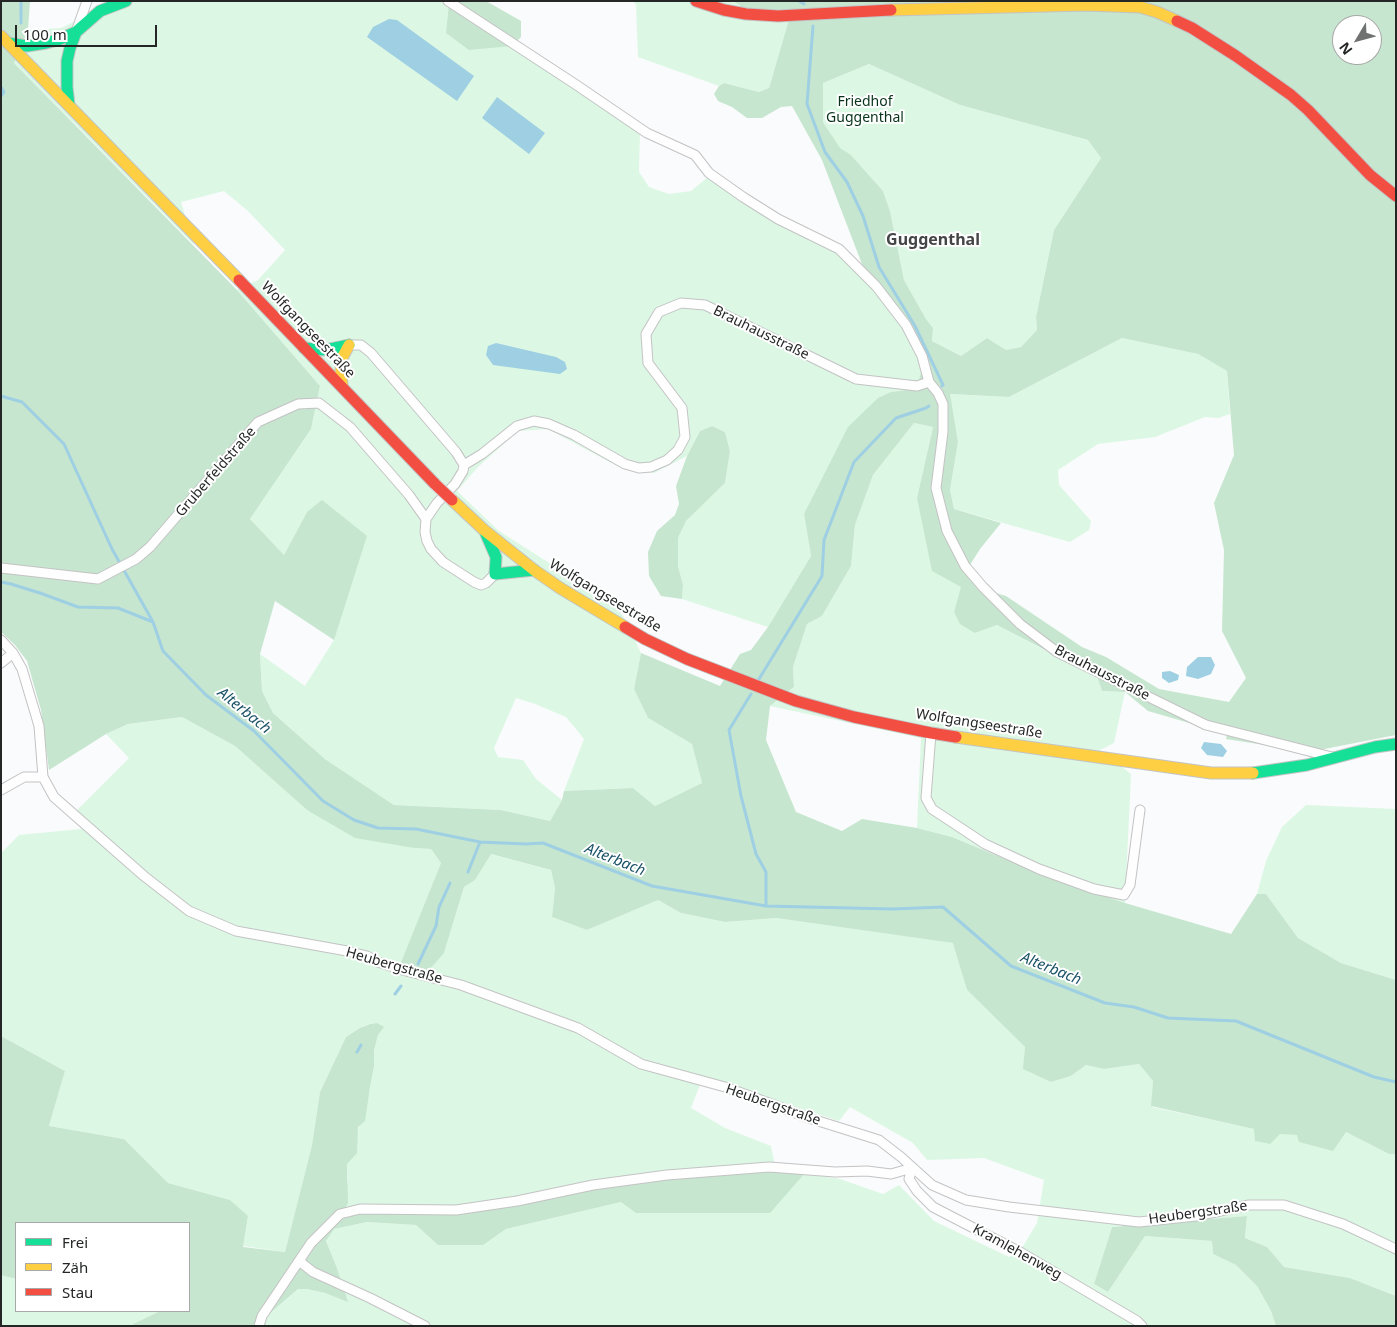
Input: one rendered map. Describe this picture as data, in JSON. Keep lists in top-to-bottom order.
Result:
{
  "streets": {
    "main road": ["Wolfgangseestraße"],
    "street": [
      "Brauhausstraße",
      "Gruberfeldstraße",
      "Heubergstraße",
      "Kramlehenweg"
    ]
  },
  "crossings": [
    ["Wolfgangseestraße", "Brauhausstraße"],
    ["Heubergstraße", "Kramlehenweg"]
  ],
  "districts": ["Guggenthal"],
  "water": ["Alterbach"],
  "parks": ["Friedhof Guggenthal"],
  "legend": ["Frei", "Zäh", "Stau"],
  "scale_bar": "100 m",
  "north": "bottom left"
}
